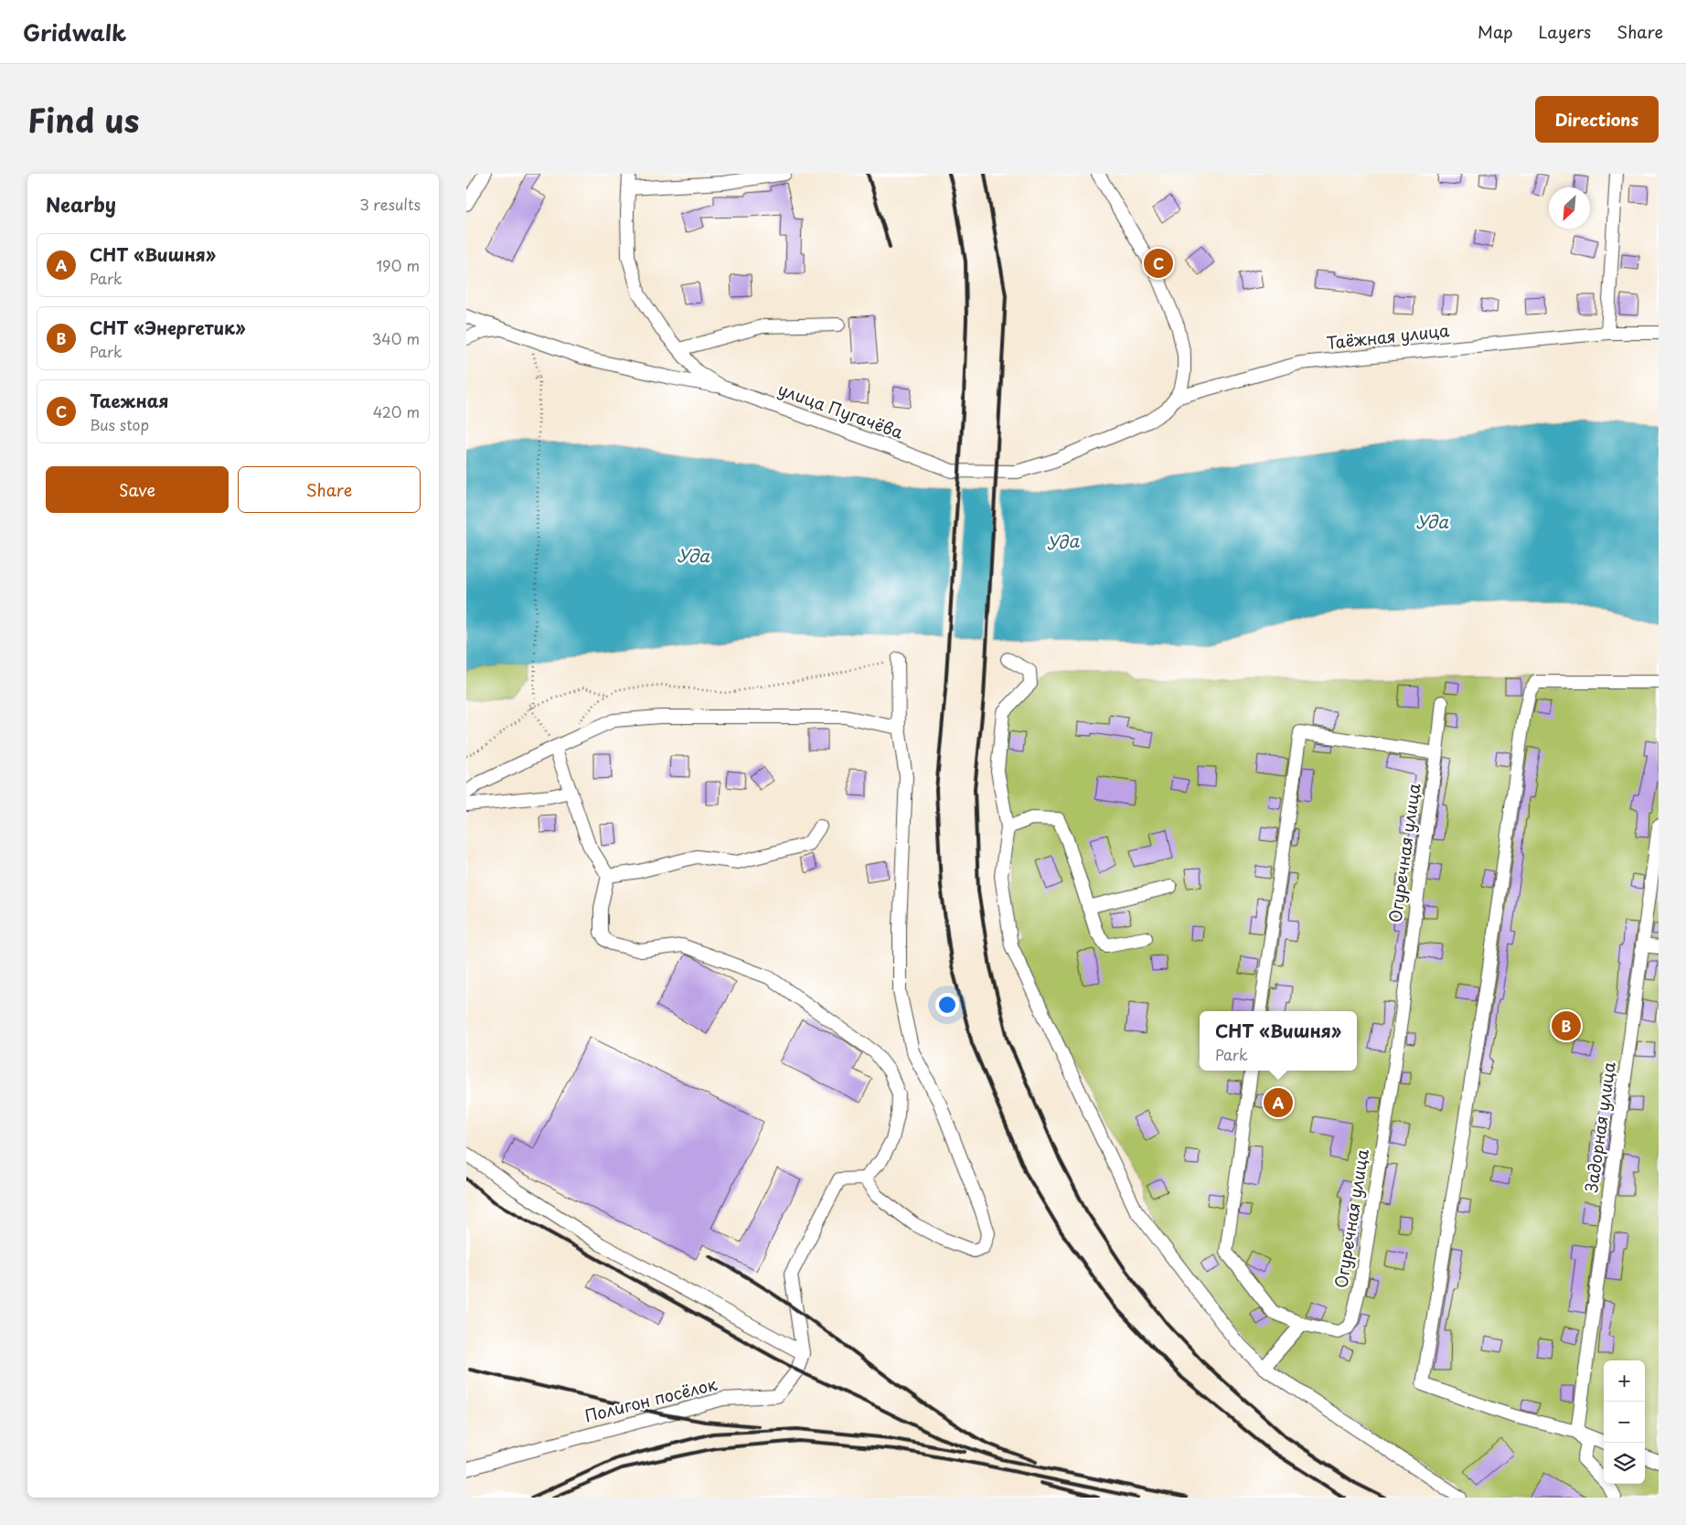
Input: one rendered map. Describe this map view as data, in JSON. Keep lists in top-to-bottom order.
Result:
{
  "streets": {
    "street": [
      "Таёжная улица",
      "улица Пугачёва",
      "Огуречная улица",
      "Задорная улица",
      "Полигон посёлок"
    ]
  },
  "crossings": [
    ["Таёжная улица", "улица Пугачёва"]
  ],
  "water": ["Уда"],
  "north": "bottom left",
  "page": {
    "header": "Gridwalk",
    "nav": ["Map", "Layers", "Share"],
    "title": "Find us",
    "buttons": [
      "Directions",
      ["Save", "Share"]
    ],
    "heading": ["Nearby", "3 results"],
    "list": [
      {
        "mark": "A",
        "name": "СНТ «Вишня»",
        "note": "Park",
        "value": "190 m"
      },
      {
        "mark": "B",
        "name": "СНТ «Энергетик»",
        "note": "Park",
        "value": "340 m"
      },
      {
        "mark": "C",
        "name": "Таежная",
        "note": "Bus stop",
        "value": "420 m"
      }
    ],
    "pins": ["C", "B", "A"],
    "popup": ["СНТ «Вишня»", "Park"],
    "map_buttons": ["+", "−"]
  }
}
